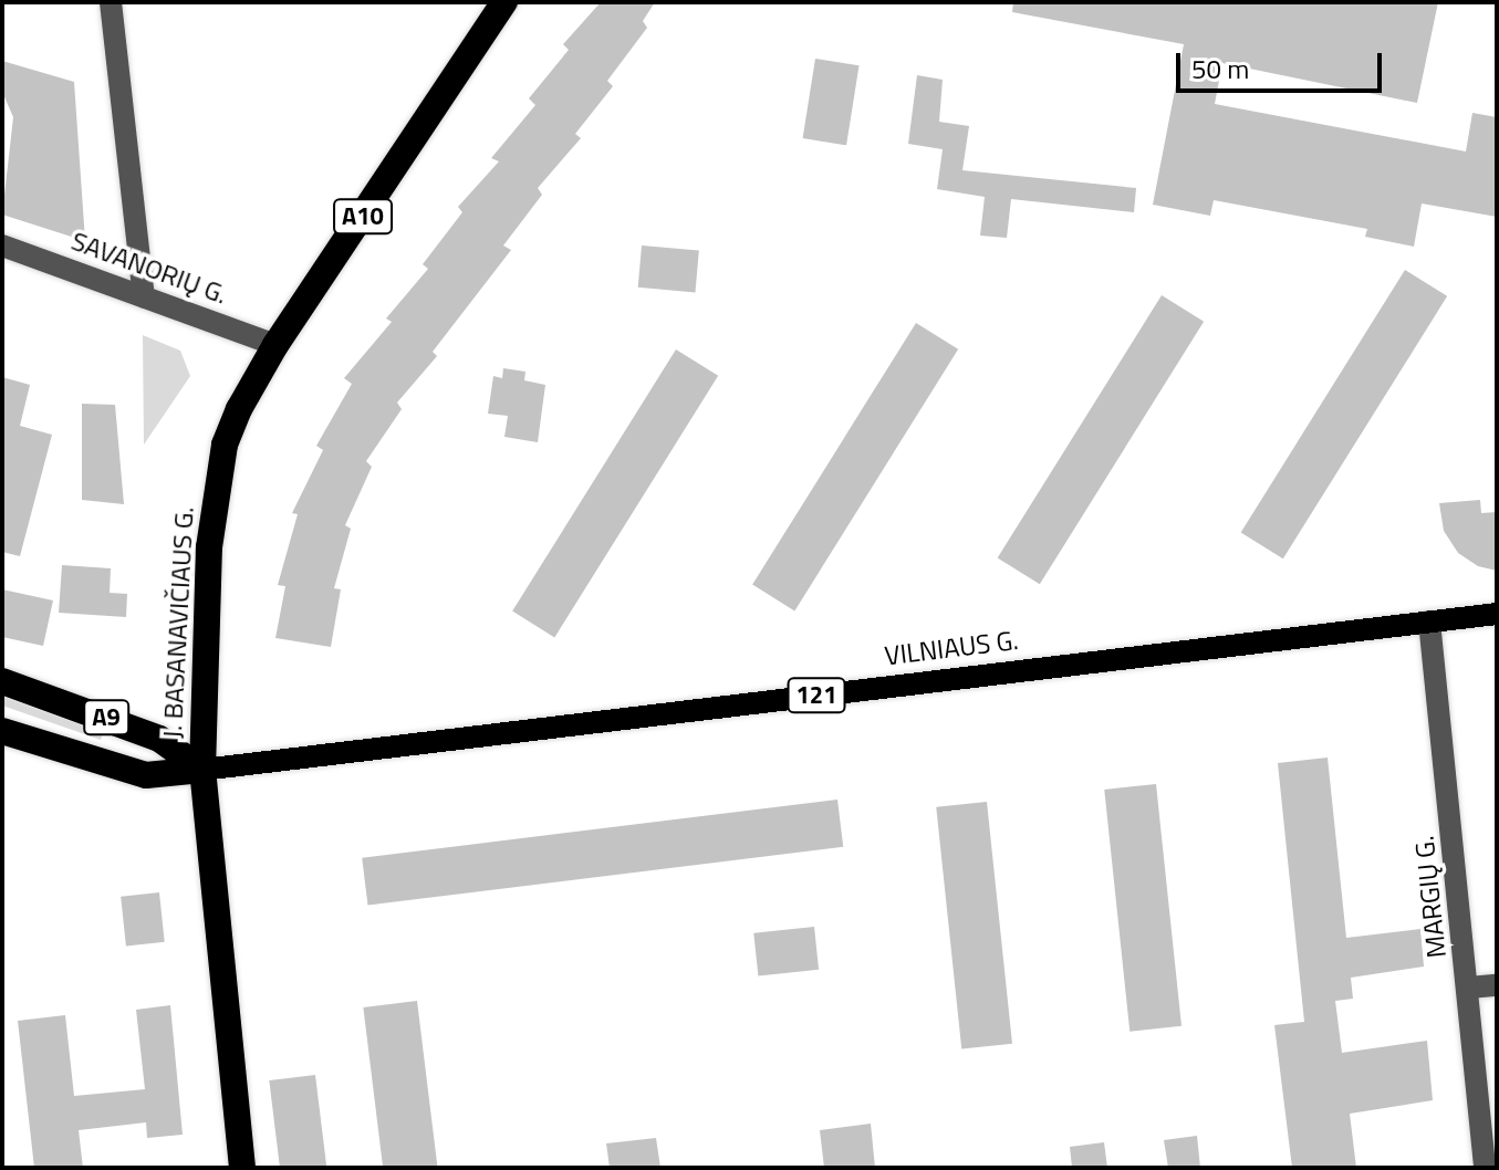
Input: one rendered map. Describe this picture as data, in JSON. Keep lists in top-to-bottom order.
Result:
{
  "streets": {
    "highway": [
      "A10",
      "J. BASANAVIČIAUS G.",
      "VILNIAUS G.",
      "A9"
    ],
    "main road": ["121"],
    "street": ["SAVANORIŲ G.", "MARGIŲ G."]
  },
  "crossings": [
    ["SAVANORIŲ G.", "J. BASANAVIČIAUS G."],
    ["J. BASANAVIČIAUS G.", "VILNIAUS G."],
    ["J. BASANAVIČIAUS G.", "A9"],
    ["VILNIAUS G.", "A9"],
    ["VILNIAUS G.", "MARGIŲ G."]
  ],
  "scale_bar": "50 m"
}
